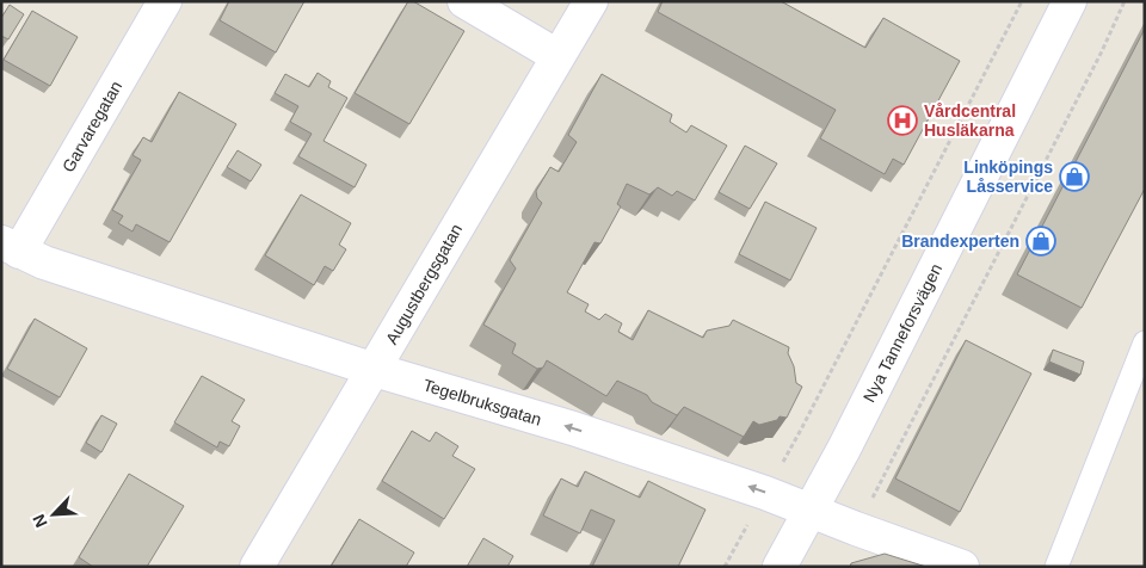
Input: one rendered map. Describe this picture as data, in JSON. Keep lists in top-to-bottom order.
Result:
{
  "streets": {
    "street": [
      "Garvaregatan",
      "Augustbergsgatan",
      "Nya Tanneforsvägen",
      "Tegelbruksgatan"
    ]
  },
  "crossings": [
    ["Garvaregatan", "Tegelbruksgatan"],
    ["Augustbergsgatan", "Tegelbruksgatan"],
    ["Nya Tanneforsvägen", "Tegelbruksgatan"]
  ],
  "one_way": ["Tegelbruksgatan"],
  "places": {
    "hospital": ["Vårdcentral Husläkarna"],
    "shop": ["Linköpings Låsservice", "Brandexperten"]
  },
  "north": "bottom left"
}
